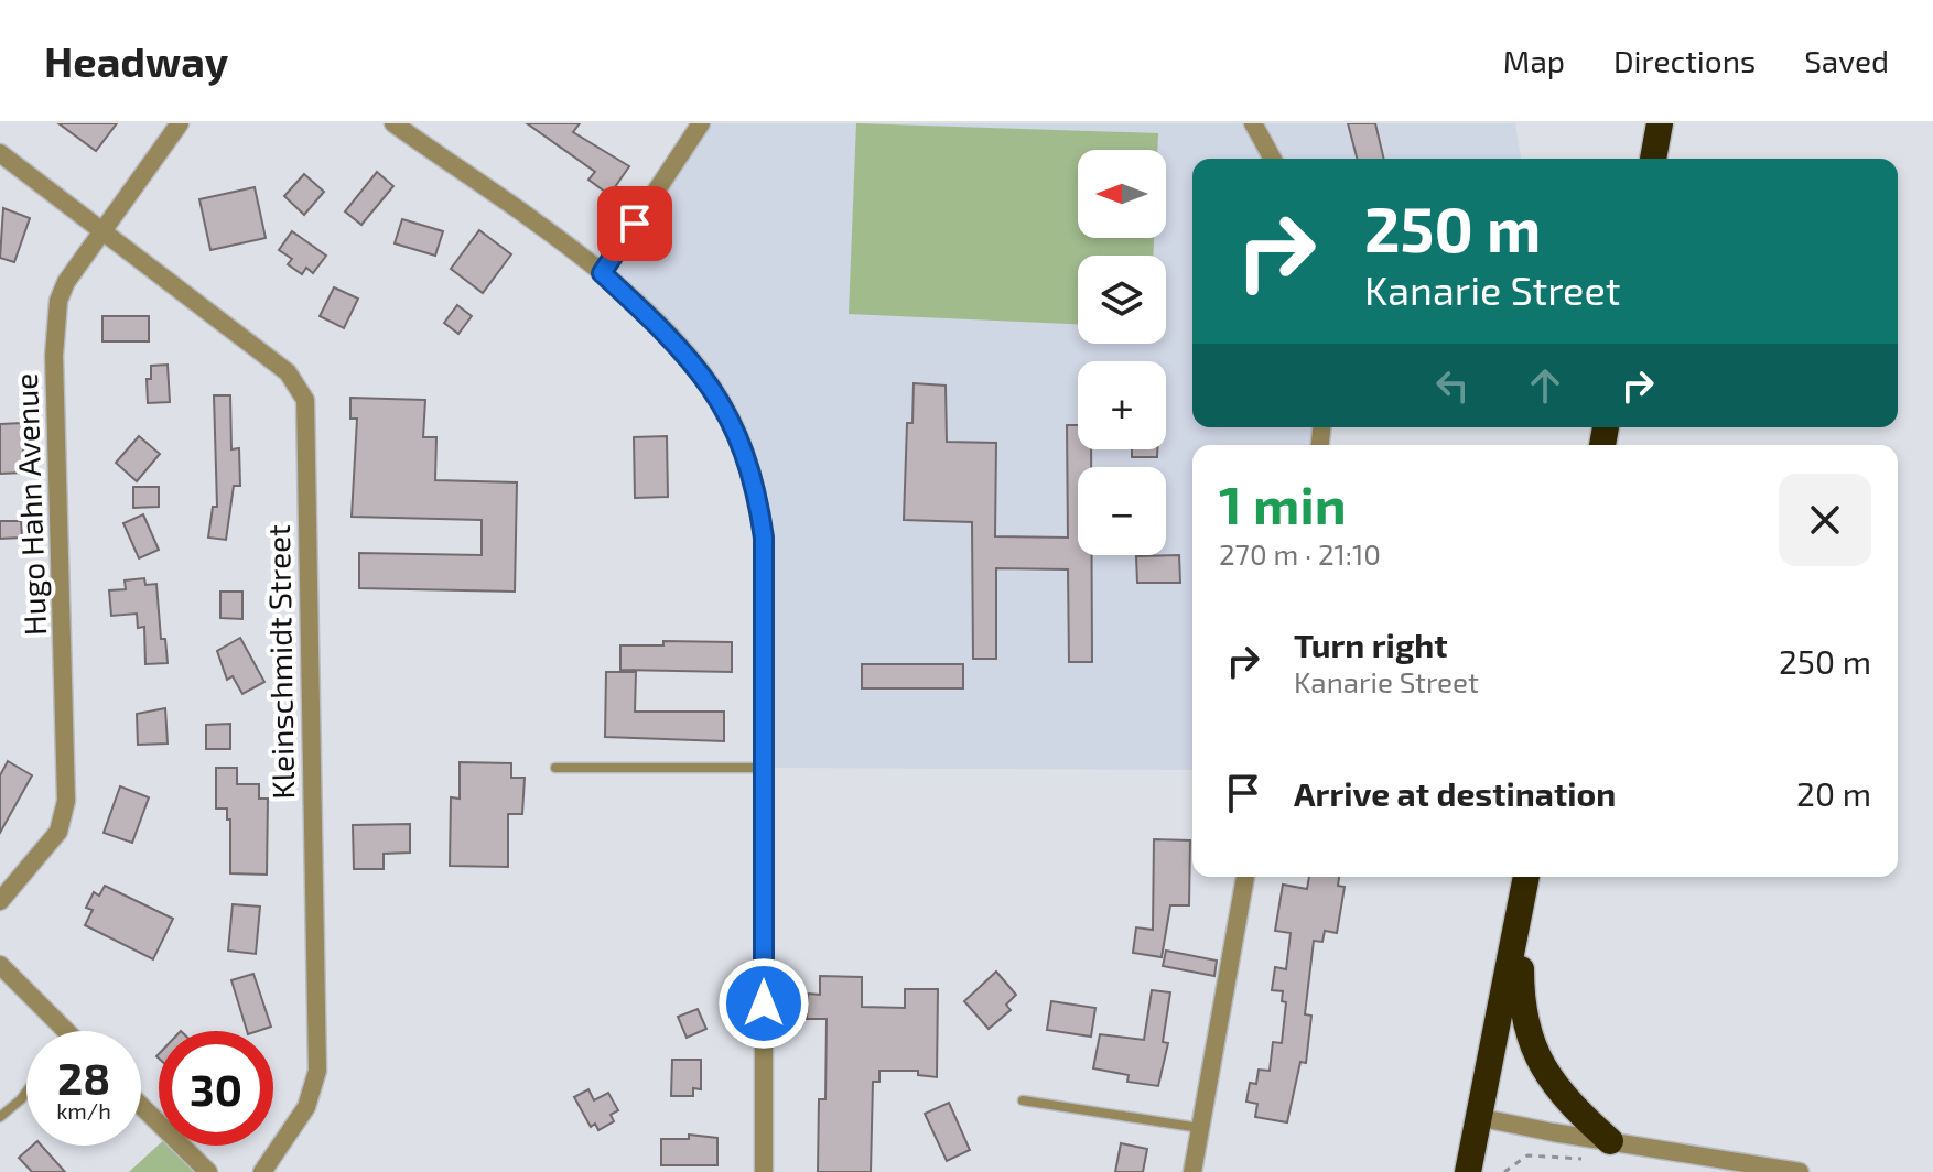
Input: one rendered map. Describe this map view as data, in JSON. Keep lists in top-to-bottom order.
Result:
{
  "streets": {
    "street": ["Hugo Hahn Avenue", "Kleinschmidt Street"]
  },
  "crossings": [
    ["Hugo Hahn Avenue", "Kleinschmidt Street"]
  ],
  "north": "left",
  "page": {
    "header": "Headway",
    "nav": ["Map", "Directions", "Saved"],
    "map_buttons": ["+", "−"],
    "turn": ["250 m", "Kanarie Street"],
    "heading": ["1 min", "270 m · 21:10"],
    "list": [
      {
        "name": "Turn right",
        "note": "Kanarie Street",
        "value": "250 m"
      },
      {
        "name": "Arrive at destination",
        "value": "20 m"
      }
    ],
    "speed": "28 km/h",
    "limit": "30"
  }
}
